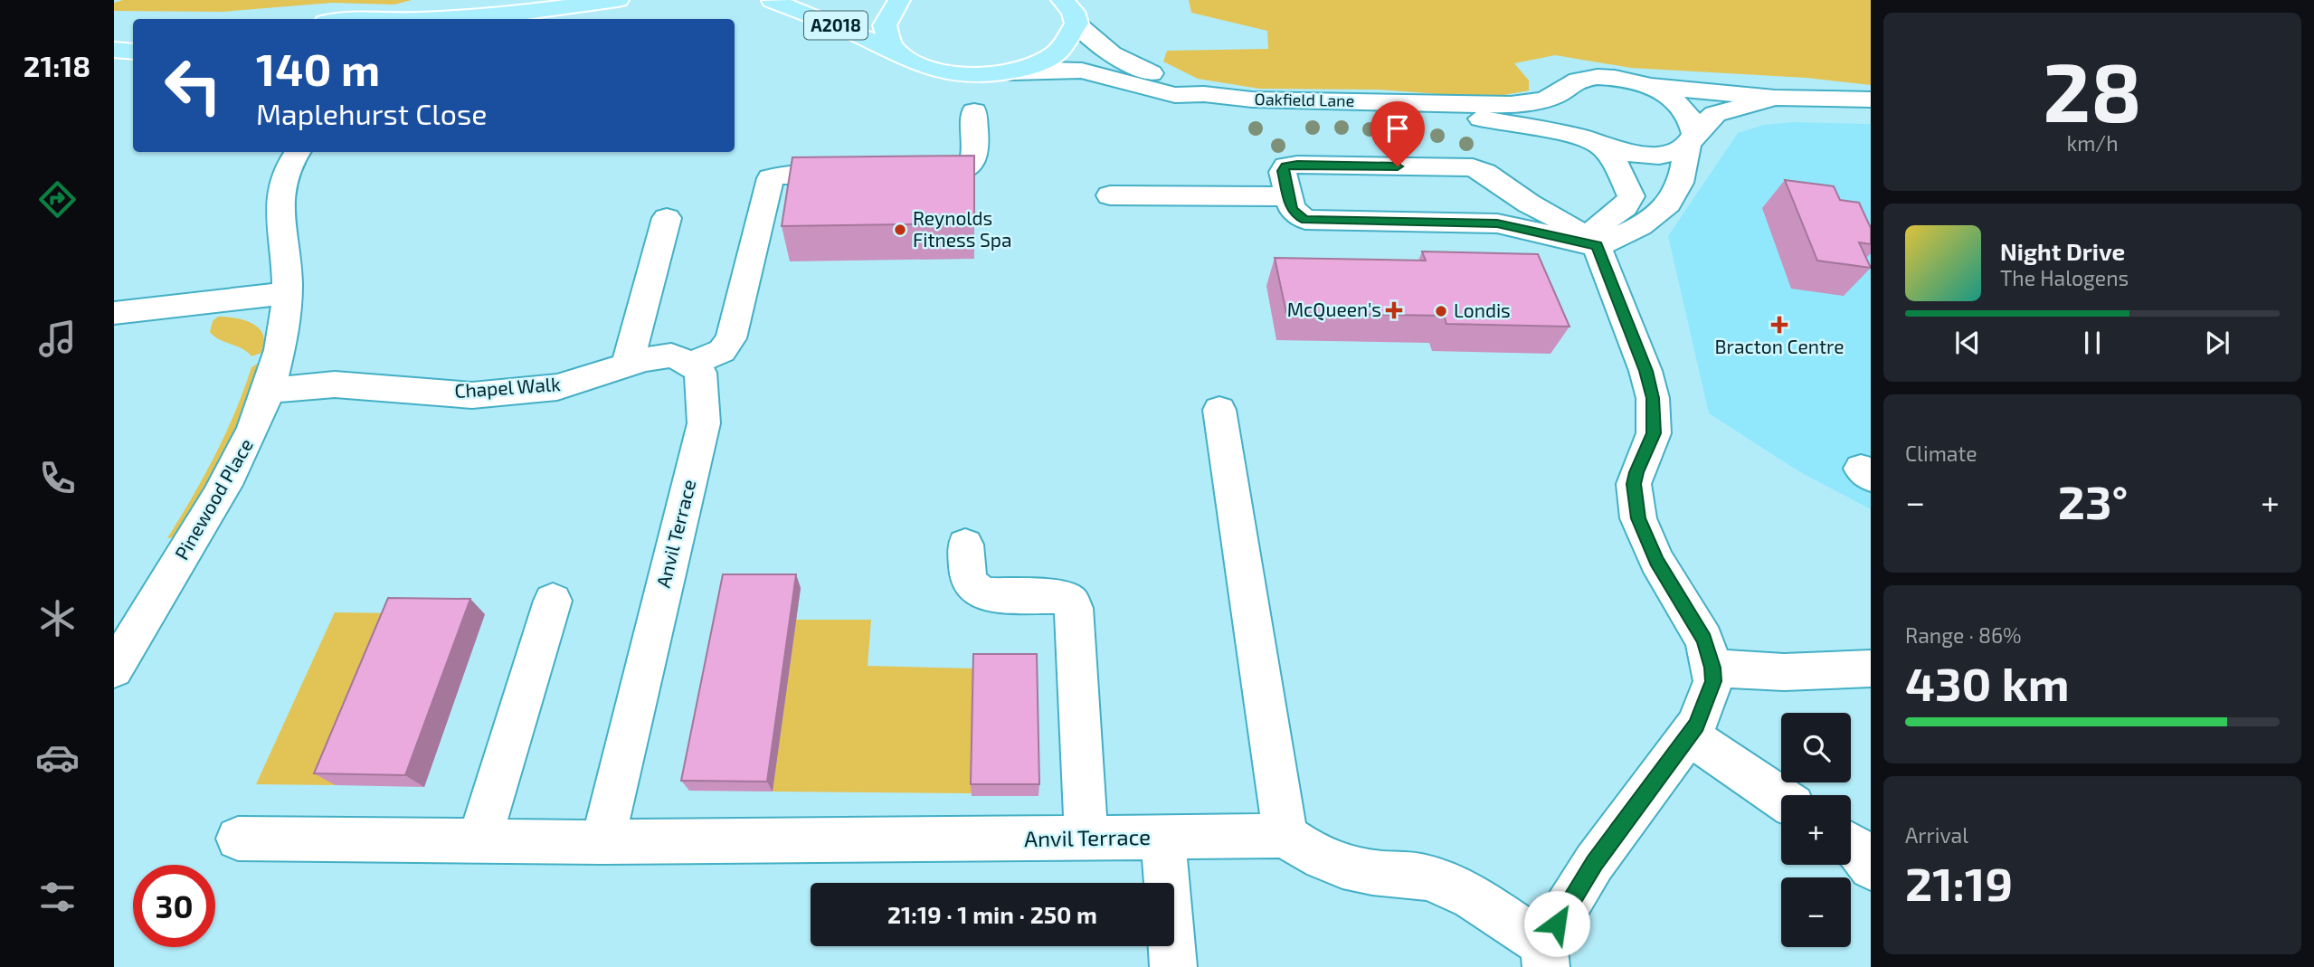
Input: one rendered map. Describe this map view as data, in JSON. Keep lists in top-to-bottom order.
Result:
{
  "streets": {
    "main road": ["A2018"],
    "street": [
      "Oakfield Lane",
      "Chapel Walk",
      "Pinewood Place",
      "Anvil Terrace"
    ]
  },
  "crossings": [
    ["A2018", "Oakfield Lane"],
    ["Chapel Walk", "Pinewood Place"],
    ["Chapel Walk", "Anvil Terrace"]
  ],
  "places": {
    "other": ["Reynolds Fitness Spa", "Londis"],
    "health": ["McQueen's", "Bracton Centre"]
  },
  "page": {
    "tabs": "21:18",
    "tile": [
      ["28", "km/h"],
      "Climate",
      ["Range · 86%", "430 km"],
      ["Arrival", "21:19"]
    ],
    "turn": ["140 m", "Maplehurst Close"],
    "song": ["Night Drive", "The Halogens"],
    "heat": ["−", "23°", "+"],
    "map_buttons": ["+", "−"],
    "limit": "30",
    "trip": "21:19 · 1 min · 250 m"
  }
}
